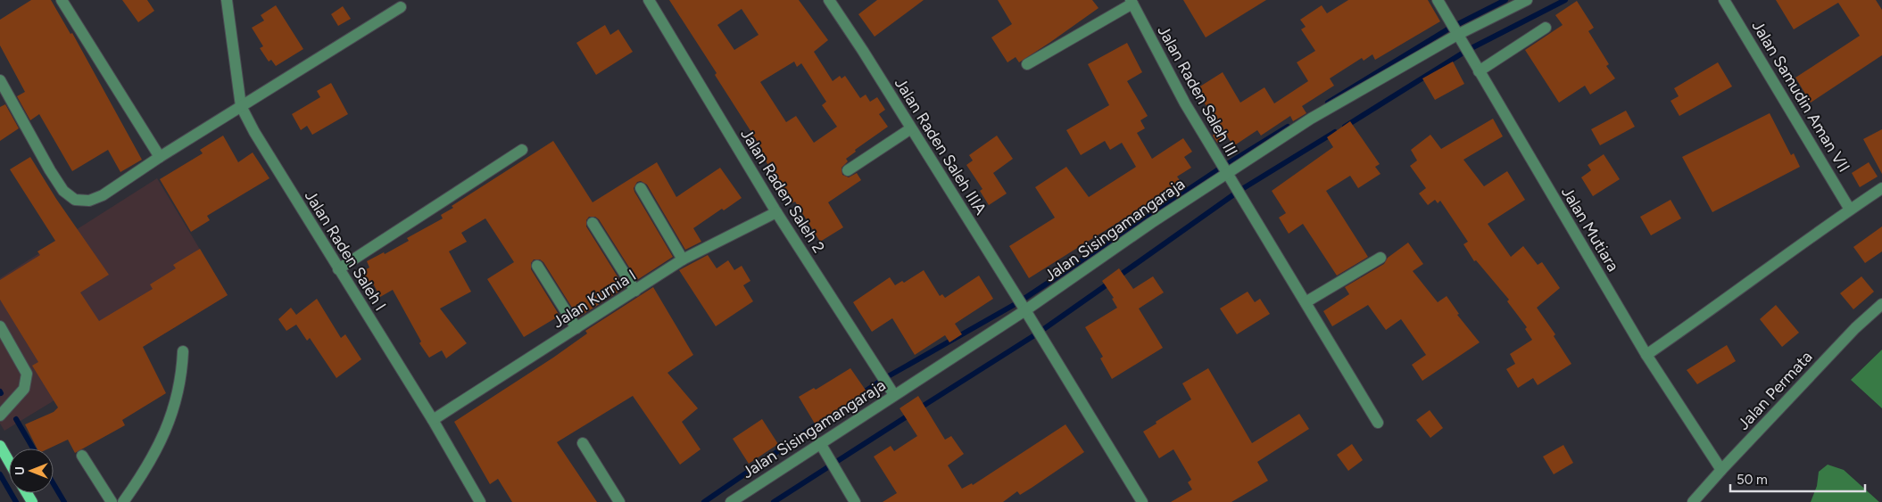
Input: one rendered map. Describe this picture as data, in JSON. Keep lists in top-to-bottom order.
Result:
{
  "streets": {
    "street": [
      "Jalan Raden Saleh III",
      "Jalan Samudin Aman VII",
      "Jalan Raden Saleh IIIA",
      "Jalan Raden Saleh 2",
      "Jalan Mutiara",
      "Jalan Sisingamangaraja",
      "Jalan Raden Saleh I",
      "Jalan Kurnia I",
      "Jalan Permata"
    ]
  },
  "crossings": [
    ["Jalan Raden Saleh III", "Jalan Sisingamangaraja"],
    ["Jalan Raden Saleh IIIA", "Jalan Sisingamangaraja"],
    ["Jalan Raden Saleh 2", "Jalan Sisingamangaraja"],
    ["Jalan Raden Saleh 2", "Jalan Kurnia I"],
    ["Jalan Mutiara", "Jalan Sisingamangaraja"],
    ["Jalan Mutiara", "Jalan Permata"],
    ["Jalan Raden Saleh I", "Jalan Kurnia I"]
  ],
  "scale_bar": "50 m",
  "north": "left"
}
